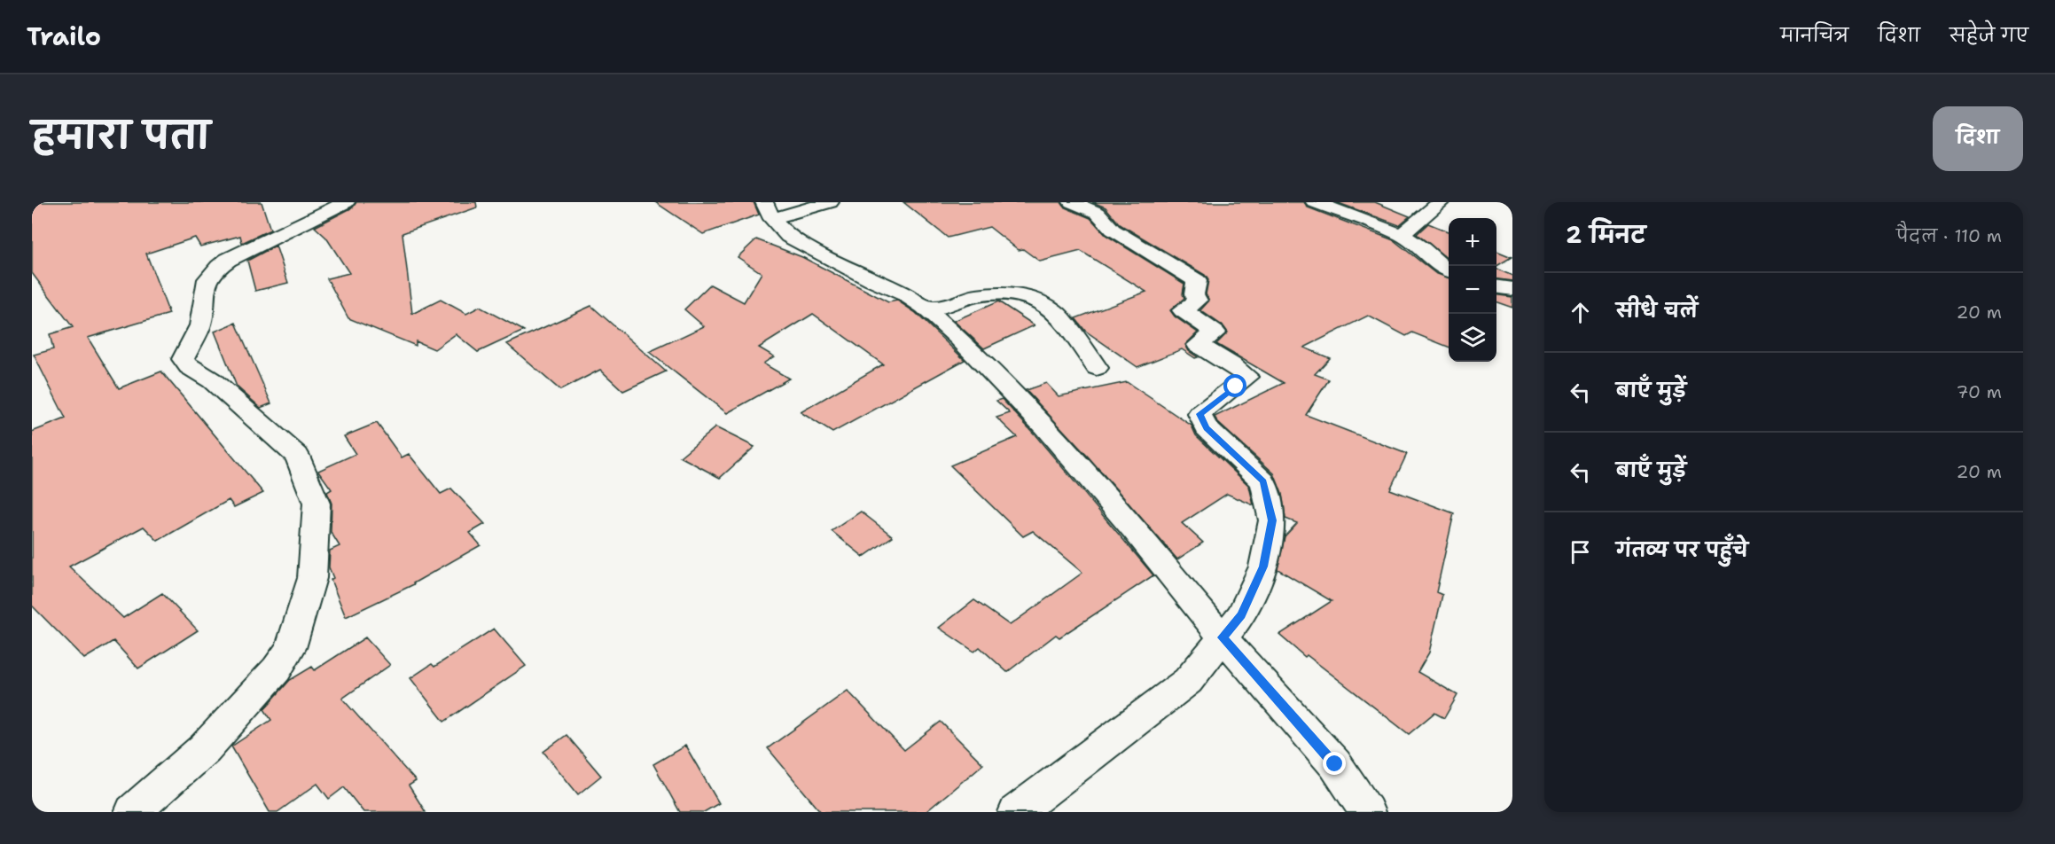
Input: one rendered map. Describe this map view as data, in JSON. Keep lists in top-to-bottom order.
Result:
{
  "page": {
    "header": "Trailo",
    "nav": ["मानचित्र", "दिशा", "सहेजे गए"],
    "title": "हमारा पता",
    "buttons": "दिशा",
    "heading": ["2 मिनट", "पैदल · 110 m"],
    "map_buttons": ["+", "−"],
    "list": [
      ["सीधे चलें", "20 m"],
      ["बाएँ मुड़ें", "70 m"],
      ["बाएँ मुड़ें", "20 m"],
      "गंतव्य पर पहुँचे"
    ]
  }
}
